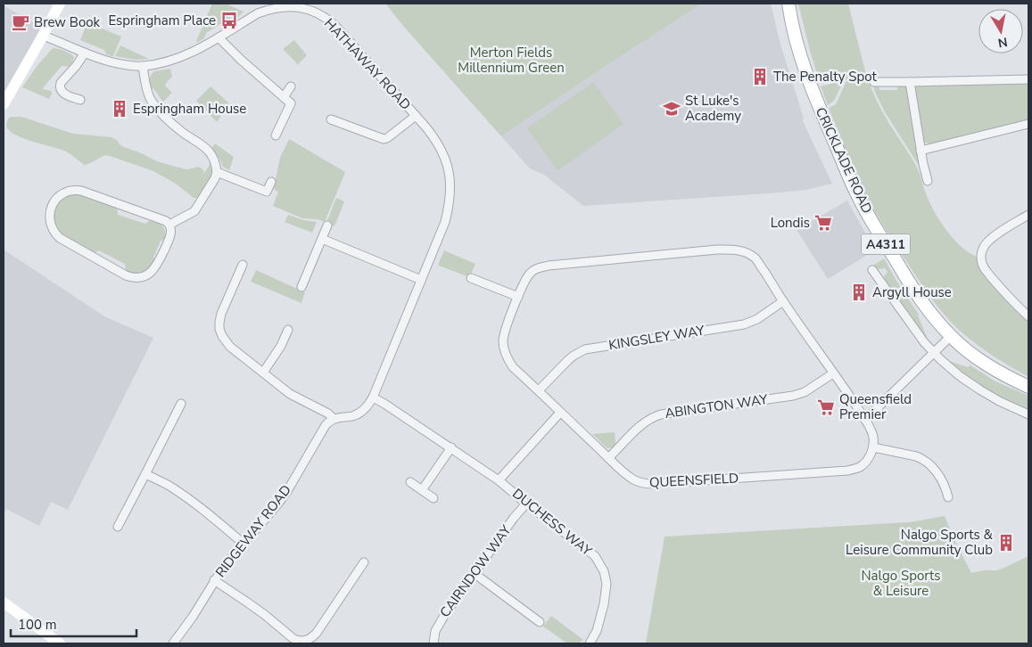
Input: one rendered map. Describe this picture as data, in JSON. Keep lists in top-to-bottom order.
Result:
{
  "streets": {
    "main road": ["CRICKLADE ROAD", "A4311"],
    "street": [
      "HATHAWAY ROAD",
      "KINGSLEY WAY",
      "ABINGTON WAY",
      "QUEENSFIELD",
      "DUCHESS WAY",
      "RIDGEWAY ROAD",
      "CAIRNDOW WAY"
    ]
  },
  "crossings": [
    ["HATHAWAY ROAD", "DUCHESS WAY"],
    ["HATHAWAY ROAD", "RIDGEWAY ROAD"],
    ["KINGSLEY WAY", "QUEENSFIELD"],
    ["ABINGTON WAY", "QUEENSFIELD"],
    ["QUEENSFIELD", "DUCHESS WAY"],
    ["DUCHESS WAY", "CAIRNDOW WAY"]
  ],
  "parks": ["Merton Fields Millennium Green", "Nalgo Sports & Leisure"],
  "places": {
    "bus stop": ["Espringham Place"],
    "cafe": ["Brew Book"],
    "building": [
      "The Penalty Spot",
      "Espringham House",
      "Argyll House",
      "Nalgo Sports & Leisure Community Club"
    ],
    "school or university": ["St Luke's Academy"],
    "supermarket": ["Londis", "Queensfield Premier"]
  },
  "scale_bar": "100 m",
  "north": "bottom"
}
